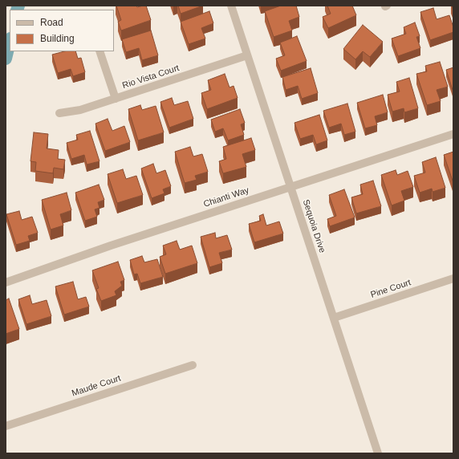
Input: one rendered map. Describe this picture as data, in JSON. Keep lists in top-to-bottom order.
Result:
{
  "streets": {
    "street": [
      "Rio Vista Court",
      "Chianti Way",
      "Sequoia Drive",
      "Pine Court",
      "Maude Court"
    ]
  },
  "crossings": [
    ["Rio Vista Court", "Sequoia Drive"],
    ["Chianti Way", "Sequoia Drive"],
    ["Sequoia Drive", "Pine Court"]
  ],
  "legend": ["Road", "Building"]
}
